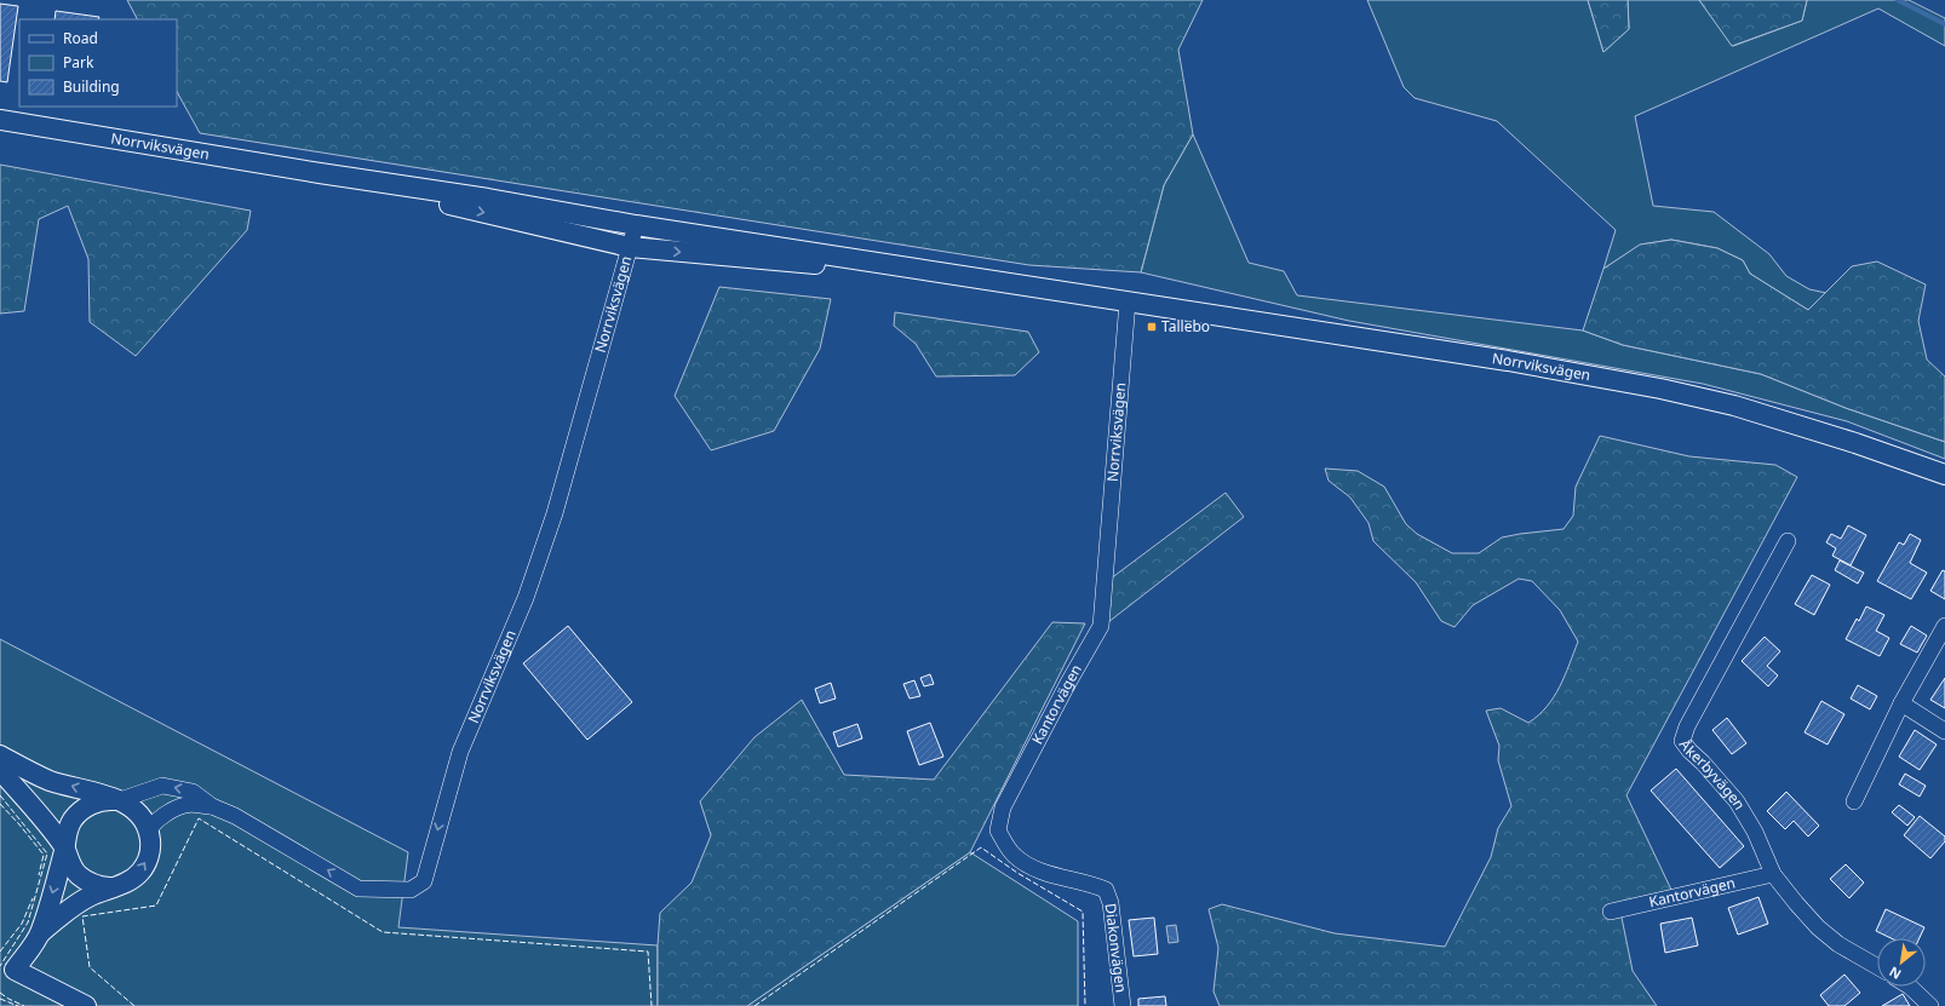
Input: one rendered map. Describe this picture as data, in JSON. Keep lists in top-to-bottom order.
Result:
{
  "streets": {
    "street": [
      "Norrviksvägen",
      "Kantorvägen",
      "Åkerbyvägen",
      "Diakonvägen"
    ]
  },
  "crossings": [
    ["Norrviksvägen", "Kantorvägen"],
    ["Kantorvägen", "Åkerbyvägen"],
    ["Kantorvägen", "Diakonvägen"]
  ],
  "places": {
    "transit": ["Tallebo"]
  },
  "legend": ["Road", "Park", "Building"],
  "north": "bottom left"
}
